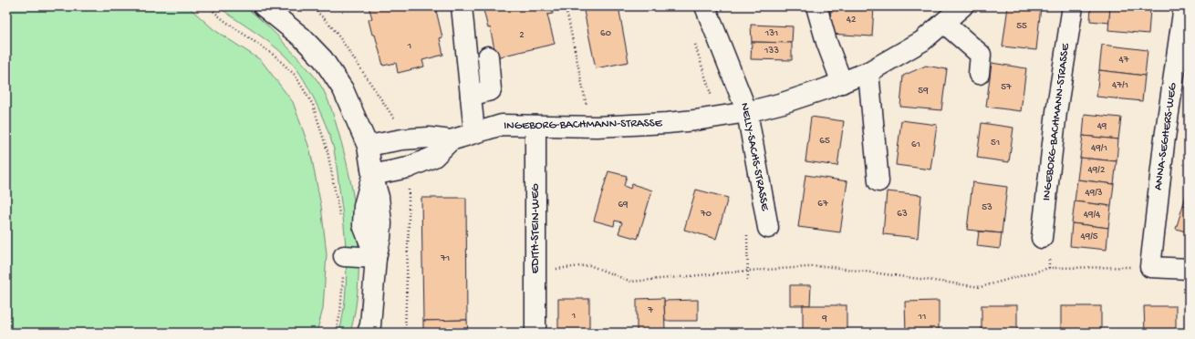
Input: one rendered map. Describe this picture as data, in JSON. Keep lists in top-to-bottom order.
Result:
{
  "streets": {
    "street": [
      "INGEBORG-BACHMANN-STRASSE",
      "ANNA-SEGHERS-WEG",
      "NELLY-SACHS-STRASSE",
      "EDITH-STEIN-WEG"
    ]
  },
  "crossings": [
    ["INGEBORG-BACHMANN-STRASSE", "NELLY-SACHS-STRASSE"],
    ["INGEBORG-BACHMANN-STRASSE", "EDITH-STEIN-WEG"]
  ],
  "house_numbers": [
    "42",
    "55",
    "60",
    "131",
    "2",
    "1",
    "133",
    "47",
    "47/1",
    "57",
    "59",
    "49",
    "65",
    "51",
    "61",
    "49/1",
    "49/2",
    "49/3",
    "67",
    "69",
    "53",
    "70",
    "63",
    "49/4",
    "49/5",
    "71",
    "7",
    "1",
    "11",
    "9"
  ]
}
